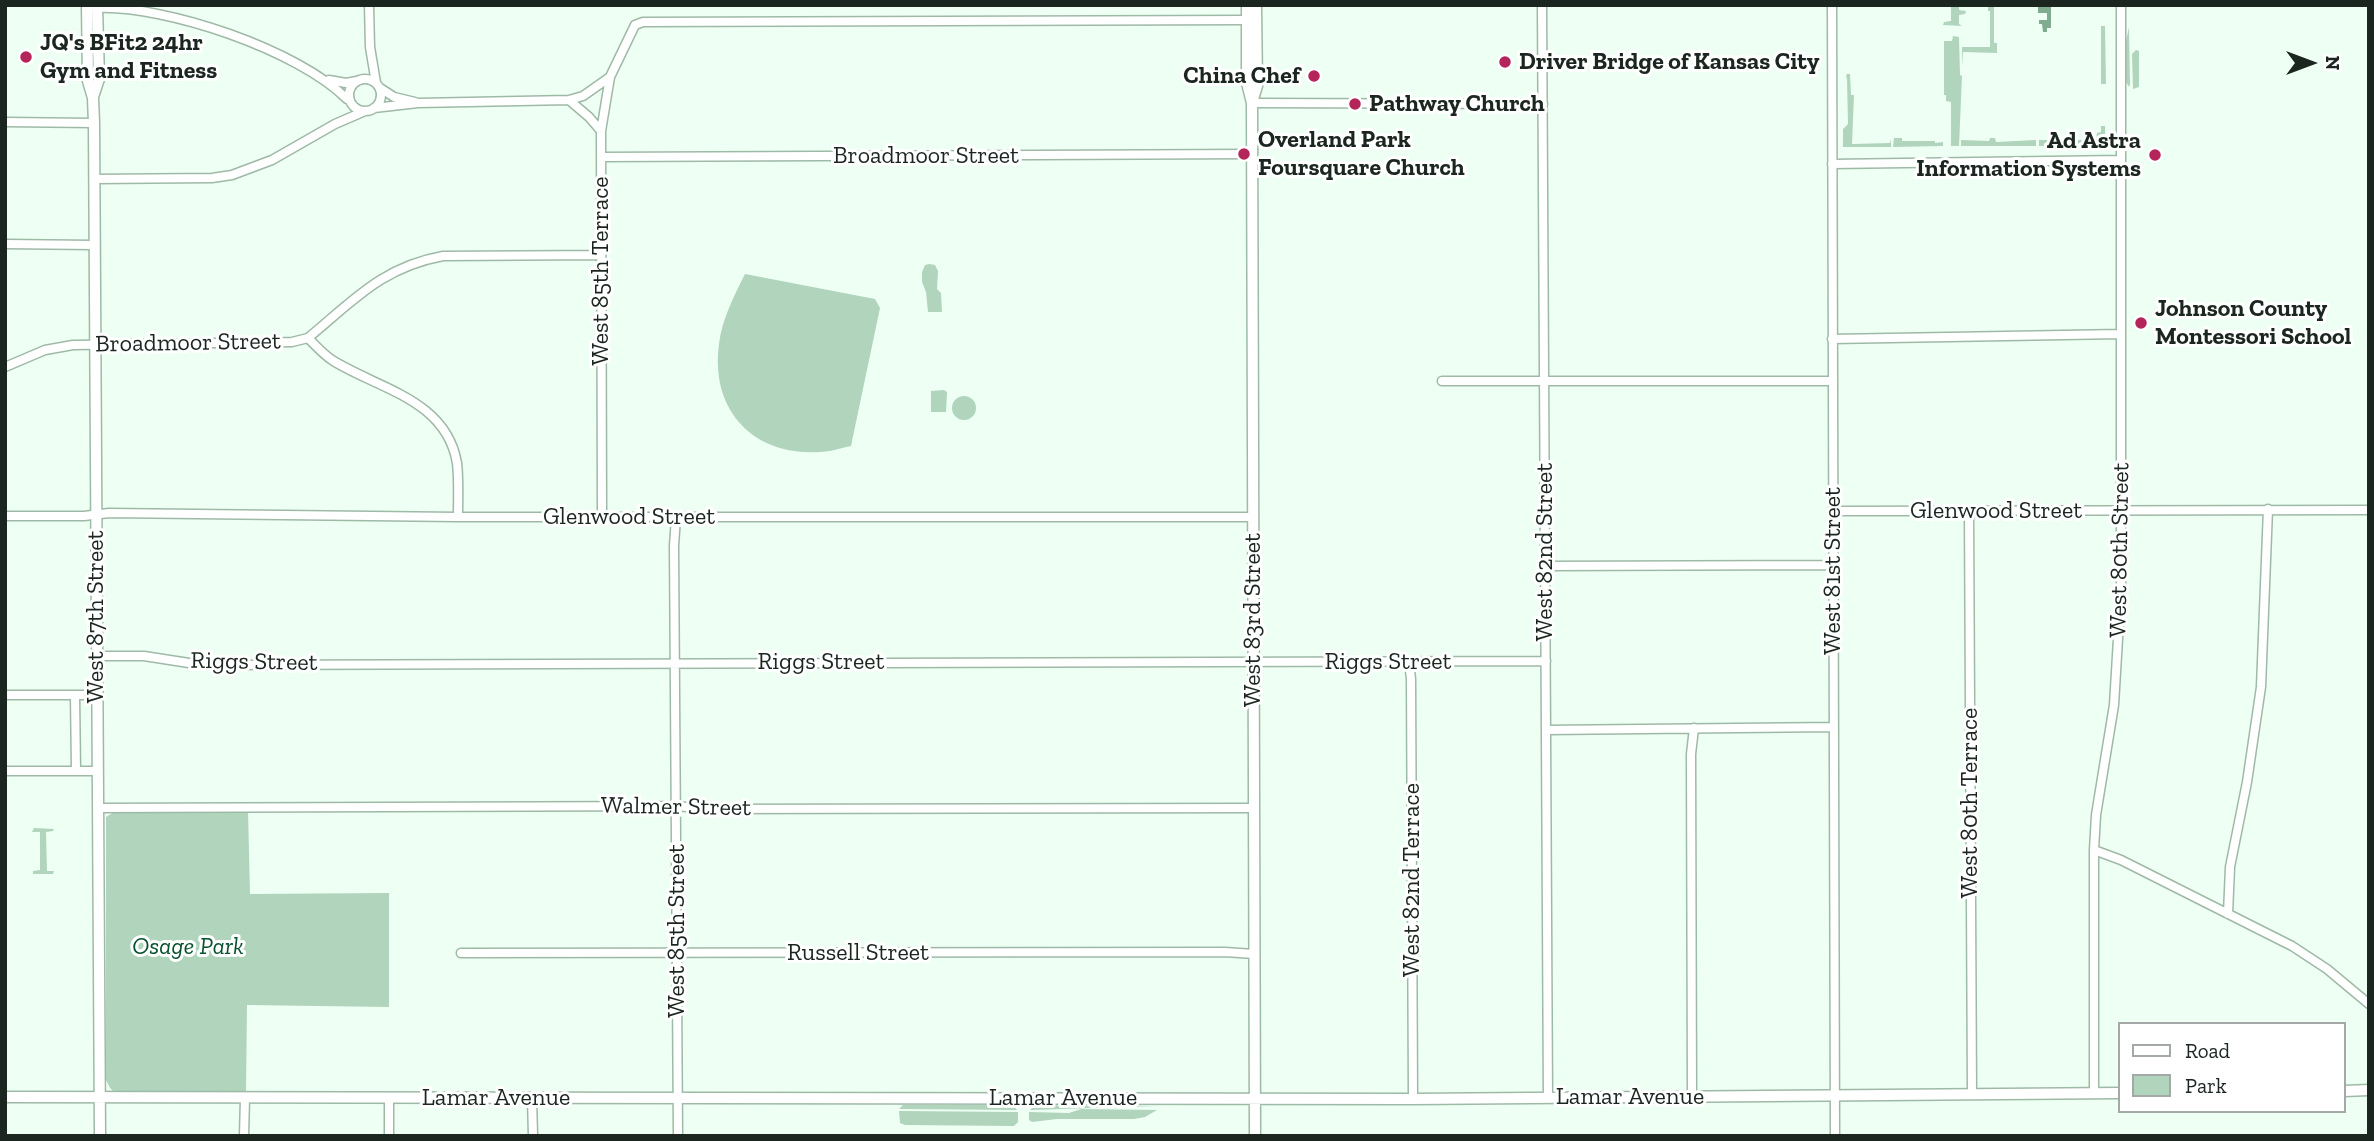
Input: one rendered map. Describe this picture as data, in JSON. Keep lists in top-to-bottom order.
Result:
{
  "streets": {
    "street": [
      "Broadmoor Street",
      "West 85th Terrace",
      "Glenwood Street",
      "West 80th Street",
      "West 82nd Street",
      "West 81st Street",
      "West 87th Street",
      "West 83rd Street",
      "Riggs Street",
      "West 80th Terrace",
      "Walmer Street",
      "West 82nd Terrace",
      "West 85th Street",
      "Russell Street",
      "Lamar Avenue"
    ]
  },
  "crossings": [
    ["Broadmoor Street", "West 85th Terrace"],
    ["Broadmoor Street", "West 87th Street"],
    ["Broadmoor Street", "West 83rd Street"],
    ["West 85th Terrace", "Glenwood Street"],
    ["West 85th Terrace", "West 83rd Street"],
    ["Glenwood Street", "West 80th Street"],
    ["Glenwood Street", "West 81st Street"],
    ["Glenwood Street", "West 87th Street"],
    ["Glenwood Street", "West 83rd Street"],
    ["Glenwood Street", "West 80th Terrace"],
    ["Glenwood Street", "West 85th Street"],
    ["West 80th Street", "Lamar Avenue"],
    ["West 82nd Street", "Riggs Street"],
    ["West 82nd Street", "Lamar Avenue"],
    ["West 81st Street", "Lamar Avenue"],
    ["West 87th Street", "Riggs Street"],
    ["West 87th Street", "Walmer Street"],
    ["West 87th Street", "Lamar Avenue"],
    ["West 83rd Street", "Riggs Street"],
    ["West 83rd Street", "Walmer Street"],
    ["West 83rd Street", "Russell Street"],
    ["West 83rd Street", "Lamar Avenue"],
    ["Riggs Street", "West 82nd Terrace"],
    ["Riggs Street", "West 85th Street"],
    ["West 80th Terrace", "Lamar Avenue"],
    ["Walmer Street", "West 85th Street"],
    ["West 82nd Terrace", "Lamar Avenue"],
    ["West 85th Street", "Russell Street"],
    ["West 85th Street", "Lamar Avenue"]
  ],
  "parks": ["Osage Park"],
  "places": [
    "JQ's BFit2 24hr Gym and Fitness",
    "Driver Bridge of Kansas City",
    "China Chef",
    "Pathway Church",
    "Overland Park Foursquare Church",
    "Ad Astra Information Systems",
    "Johnson County Montessori School"
  ],
  "legend": ["Road", "Park"],
  "north": "right"
}
